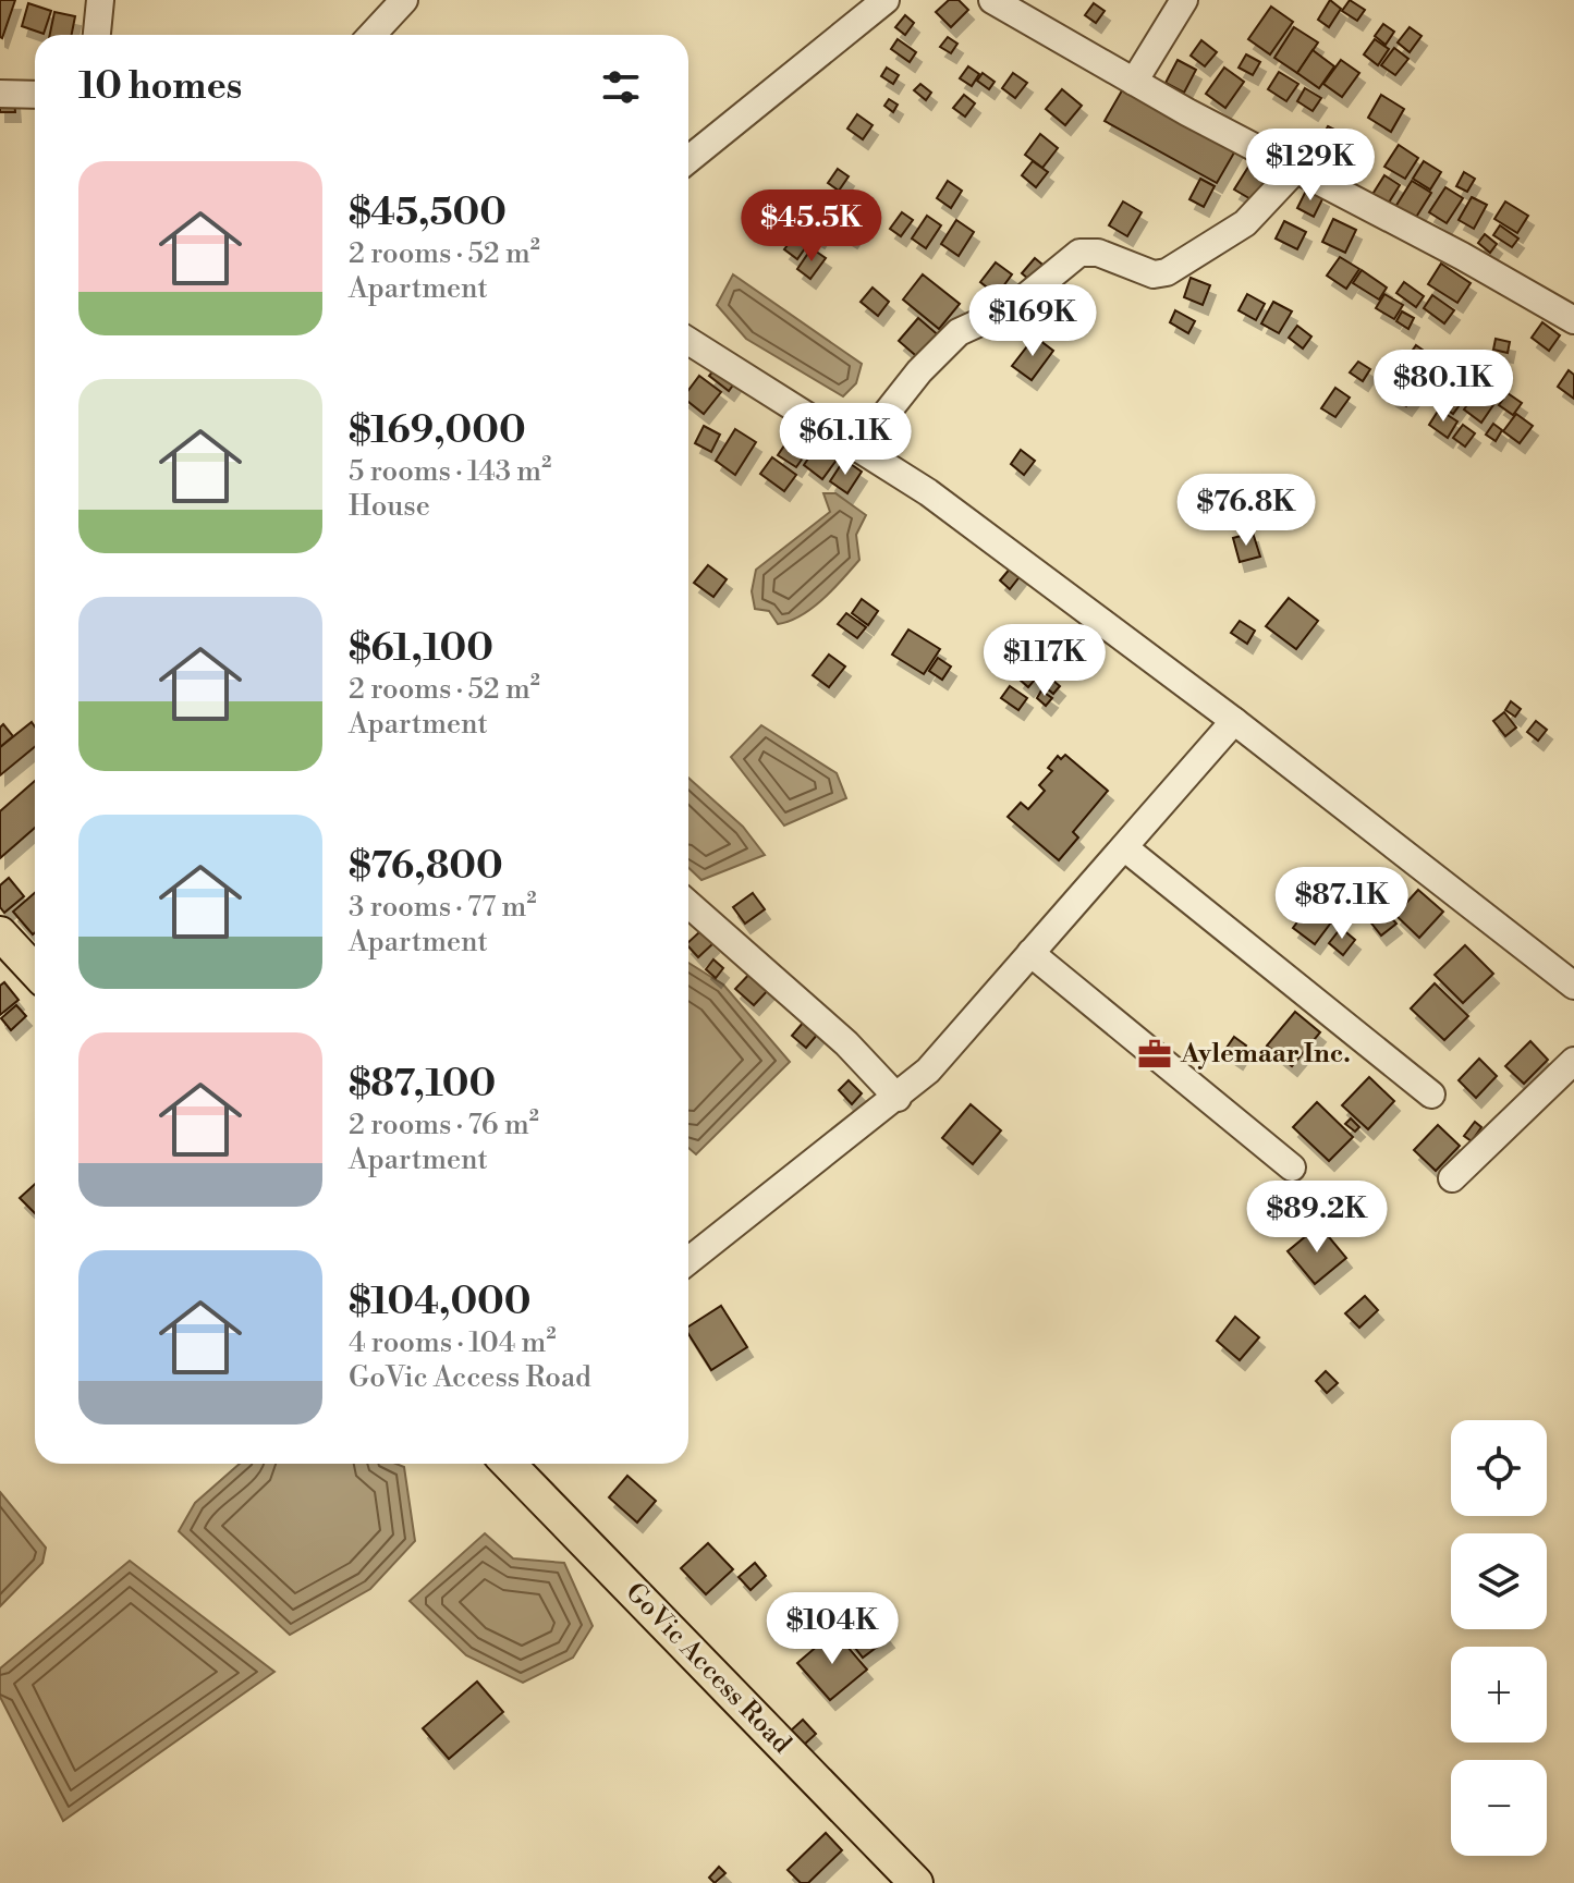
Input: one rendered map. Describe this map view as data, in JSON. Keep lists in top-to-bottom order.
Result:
{
  "streets": {
    "main road": ["GoVic Access Road"]
  },
  "places": {
    "office": ["Aylemaar Inc."]
  },
  "page": {
    "heading": "10 homes",
    "price": [
      "$129K",
      "$45.5K",
      "$169K",
      "$80.1K",
      "$61.1K",
      "$76.8K",
      "$117K",
      "$87.1K",
      "$89.2K",
      "$104K"
    ],
    "list": [
      {
        "name": "$45,500",
        "note": "2 rooms · 52 m² · Apartment"
      },
      {
        "name": "$169,000",
        "note": "5 rooms · 143 m² · House"
      },
      {
        "name": "$61,100",
        "note": "2 rooms · 52 m² · Apartment"
      },
      {
        "name": "$76,800",
        "note": "3 rooms · 77 m² · Apartment"
      },
      {
        "name": "$87,100",
        "note": "2 rooms · 76 m² · Apartment"
      },
      {
        "name": "$104,000",
        "note": "4 rooms · 104 m² · GoVic Access Road"
      }
    ],
    "map_buttons": ["+", "−"]
  }
}
